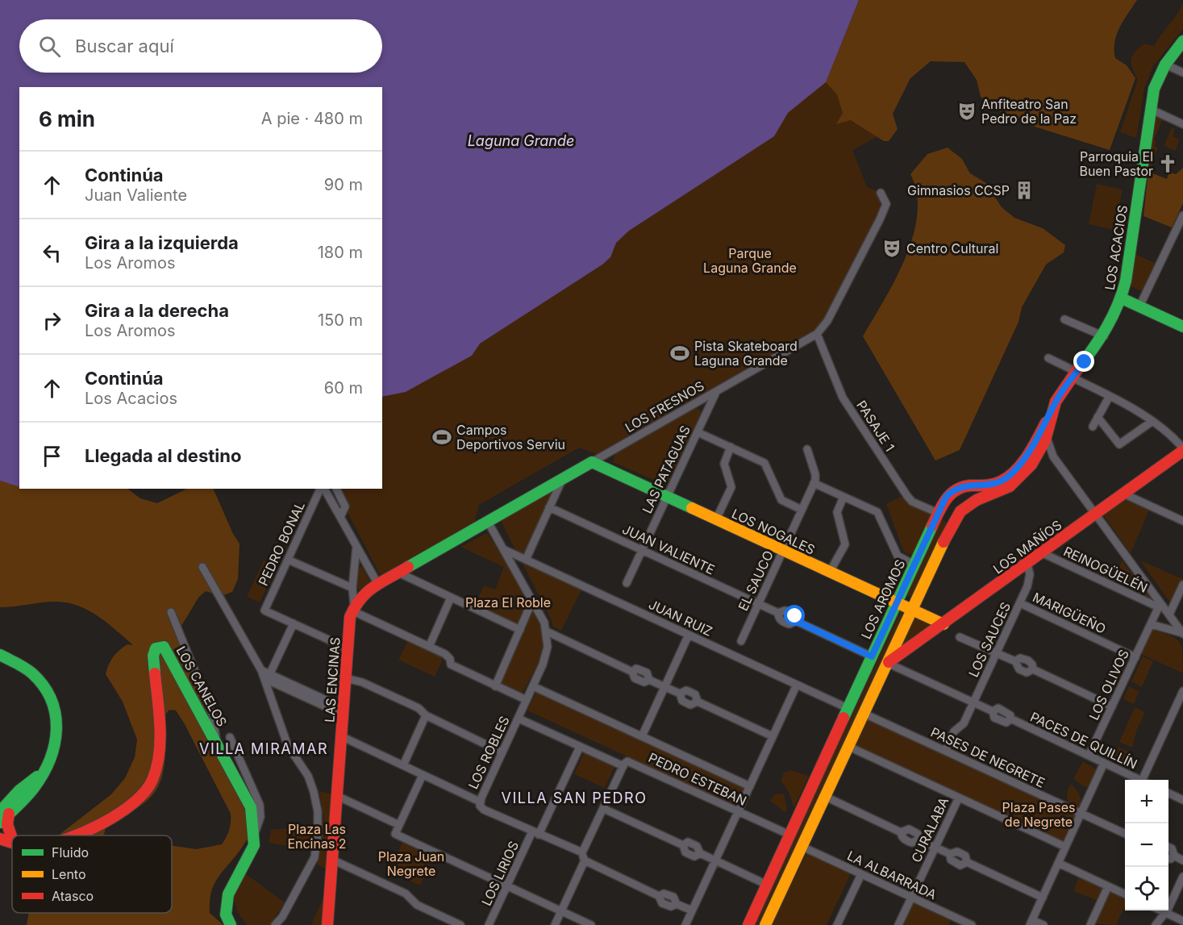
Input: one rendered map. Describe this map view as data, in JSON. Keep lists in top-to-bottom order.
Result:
{
  "streets": {
    "street": [
      "LOS ACACIOS",
      "LOS FRESNOS",
      "PASAJE 1",
      "LAS PATAGUAS",
      "LOS NOGALES",
      "PEDRO BONAL",
      "LOS MAÑÍOS",
      "JUAN VALIENTE",
      "REINOGÜELÉN",
      "EL SAUCO",
      "LOS AROMOS",
      "MARIGÜEÑO",
      "JUAN RUIZ",
      "LOS SAUCES",
      "LAS ENCINAS",
      "LOS OLIVOS",
      "LOS CANELOS",
      "PACES DE QUILLÍN",
      "LOS ROBLES",
      "PASES DE NEGRETE",
      "PEDRO ESTEBAN",
      "CURALABA",
      "LOS LIRIOS",
      "LA ALBARRADA"
    ]
  },
  "crossings": [
    ["LOS ACACIOS", "LOS AROMOS"],
    ["LOS FRESNOS", "PASAJE 1"],
    ["LOS FRESNOS", "LAS PATAGUAS"],
    ["LOS FRESNOS", "LOS NOGALES"],
    ["LOS FRESNOS", "LAS ENCINAS"],
    ["LOS FRESNOS", "LOS ROBLES"],
    ["PASAJE 1", "LOS AROMOS"],
    ["LAS PATAGUAS", "LOS NOGALES"],
    ["LAS PATAGUAS", "JUAN VALIENTE"],
    ["LOS NOGALES", "LOS MAÑÍOS"],
    ["LOS NOGALES", "EL SAUCO"],
    ["LOS NOGALES", "LOS AROMOS"],
    ["LOS MAÑÍOS", "REINOGÜELÉN"],
    ["LOS MAÑÍOS", "LOS SAUCES"],
    ["LOS MAÑÍOS", "PACES DE QUILLÍN"],
    ["JUAN VALIENTE", "EL SAUCO"],
    ["JUAN VALIENTE", "LOS AROMOS"],
    ["REINOGÜELÉN", "LOS OLIVOS"],
    ["LOS AROMOS", "JUAN RUIZ"],
    ["LOS AROMOS", "PEDRO ESTEBAN"],
    ["MARIGÜEÑO", "LOS SAUCES"],
    ["MARIGÜEÑO", "LOS OLIVOS"],
    ["JUAN RUIZ", "LOS ROBLES"],
    ["LOS SAUCES", "PACES DE QUILLÍN"],
    ["LOS SAUCES", "PASES DE NEGRETE"],
    ["LOS OLIVOS", "PACES DE QUILLÍN"],
    ["LOS ROBLES", "PEDRO ESTEBAN"],
    ["LOS ROBLES", "LOS LIRIOS"],
    ["PEDRO ESTEBAN", "LOS LIRIOS"],
    ["CURALABA", "LA ALBARRADA"]
  ],
  "districts": ["VILLA MIRAMAR", "VILLA SAN PEDRO"],
  "water": ["Laguna Grande"],
  "parks": [
    "Parque Laguna Grande",
    "Plaza El Roble",
    "Plaza Pases de Negrete",
    "Plaza Las Encinas 2",
    "Plaza Juan Negrete"
  ],
  "places": {
    "theatre": ["Anfiteatro San Pedro de la Paz", "Centro Cultural"],
    "church": ["Parroquia El Buen Pastor"],
    "building": ["Gimnasios CCSP"],
    "sports": ["Pista Skateboard Laguna Grande", "Campos Deportivos Serviu"]
  },
  "legend": ["Fluido", "Lento", "Atasco"],
  "page": {
    "search": "Buscar aquí",
    "heading": ["6 min", "A pie · 480 m"],
    "list": [
      ["Continúa", "Juan Valiente", "90 m"],
      ["Gira a la izquierda", "Los Aromos", "180 m"],
      ["Gira a la derecha", "Los Aromos", "150 m"],
      ["Continúa", "Los Acacios", "60 m"],
      "Llegada al destino"
    ],
    "map_buttons": ["+", "−"]
  }
}
